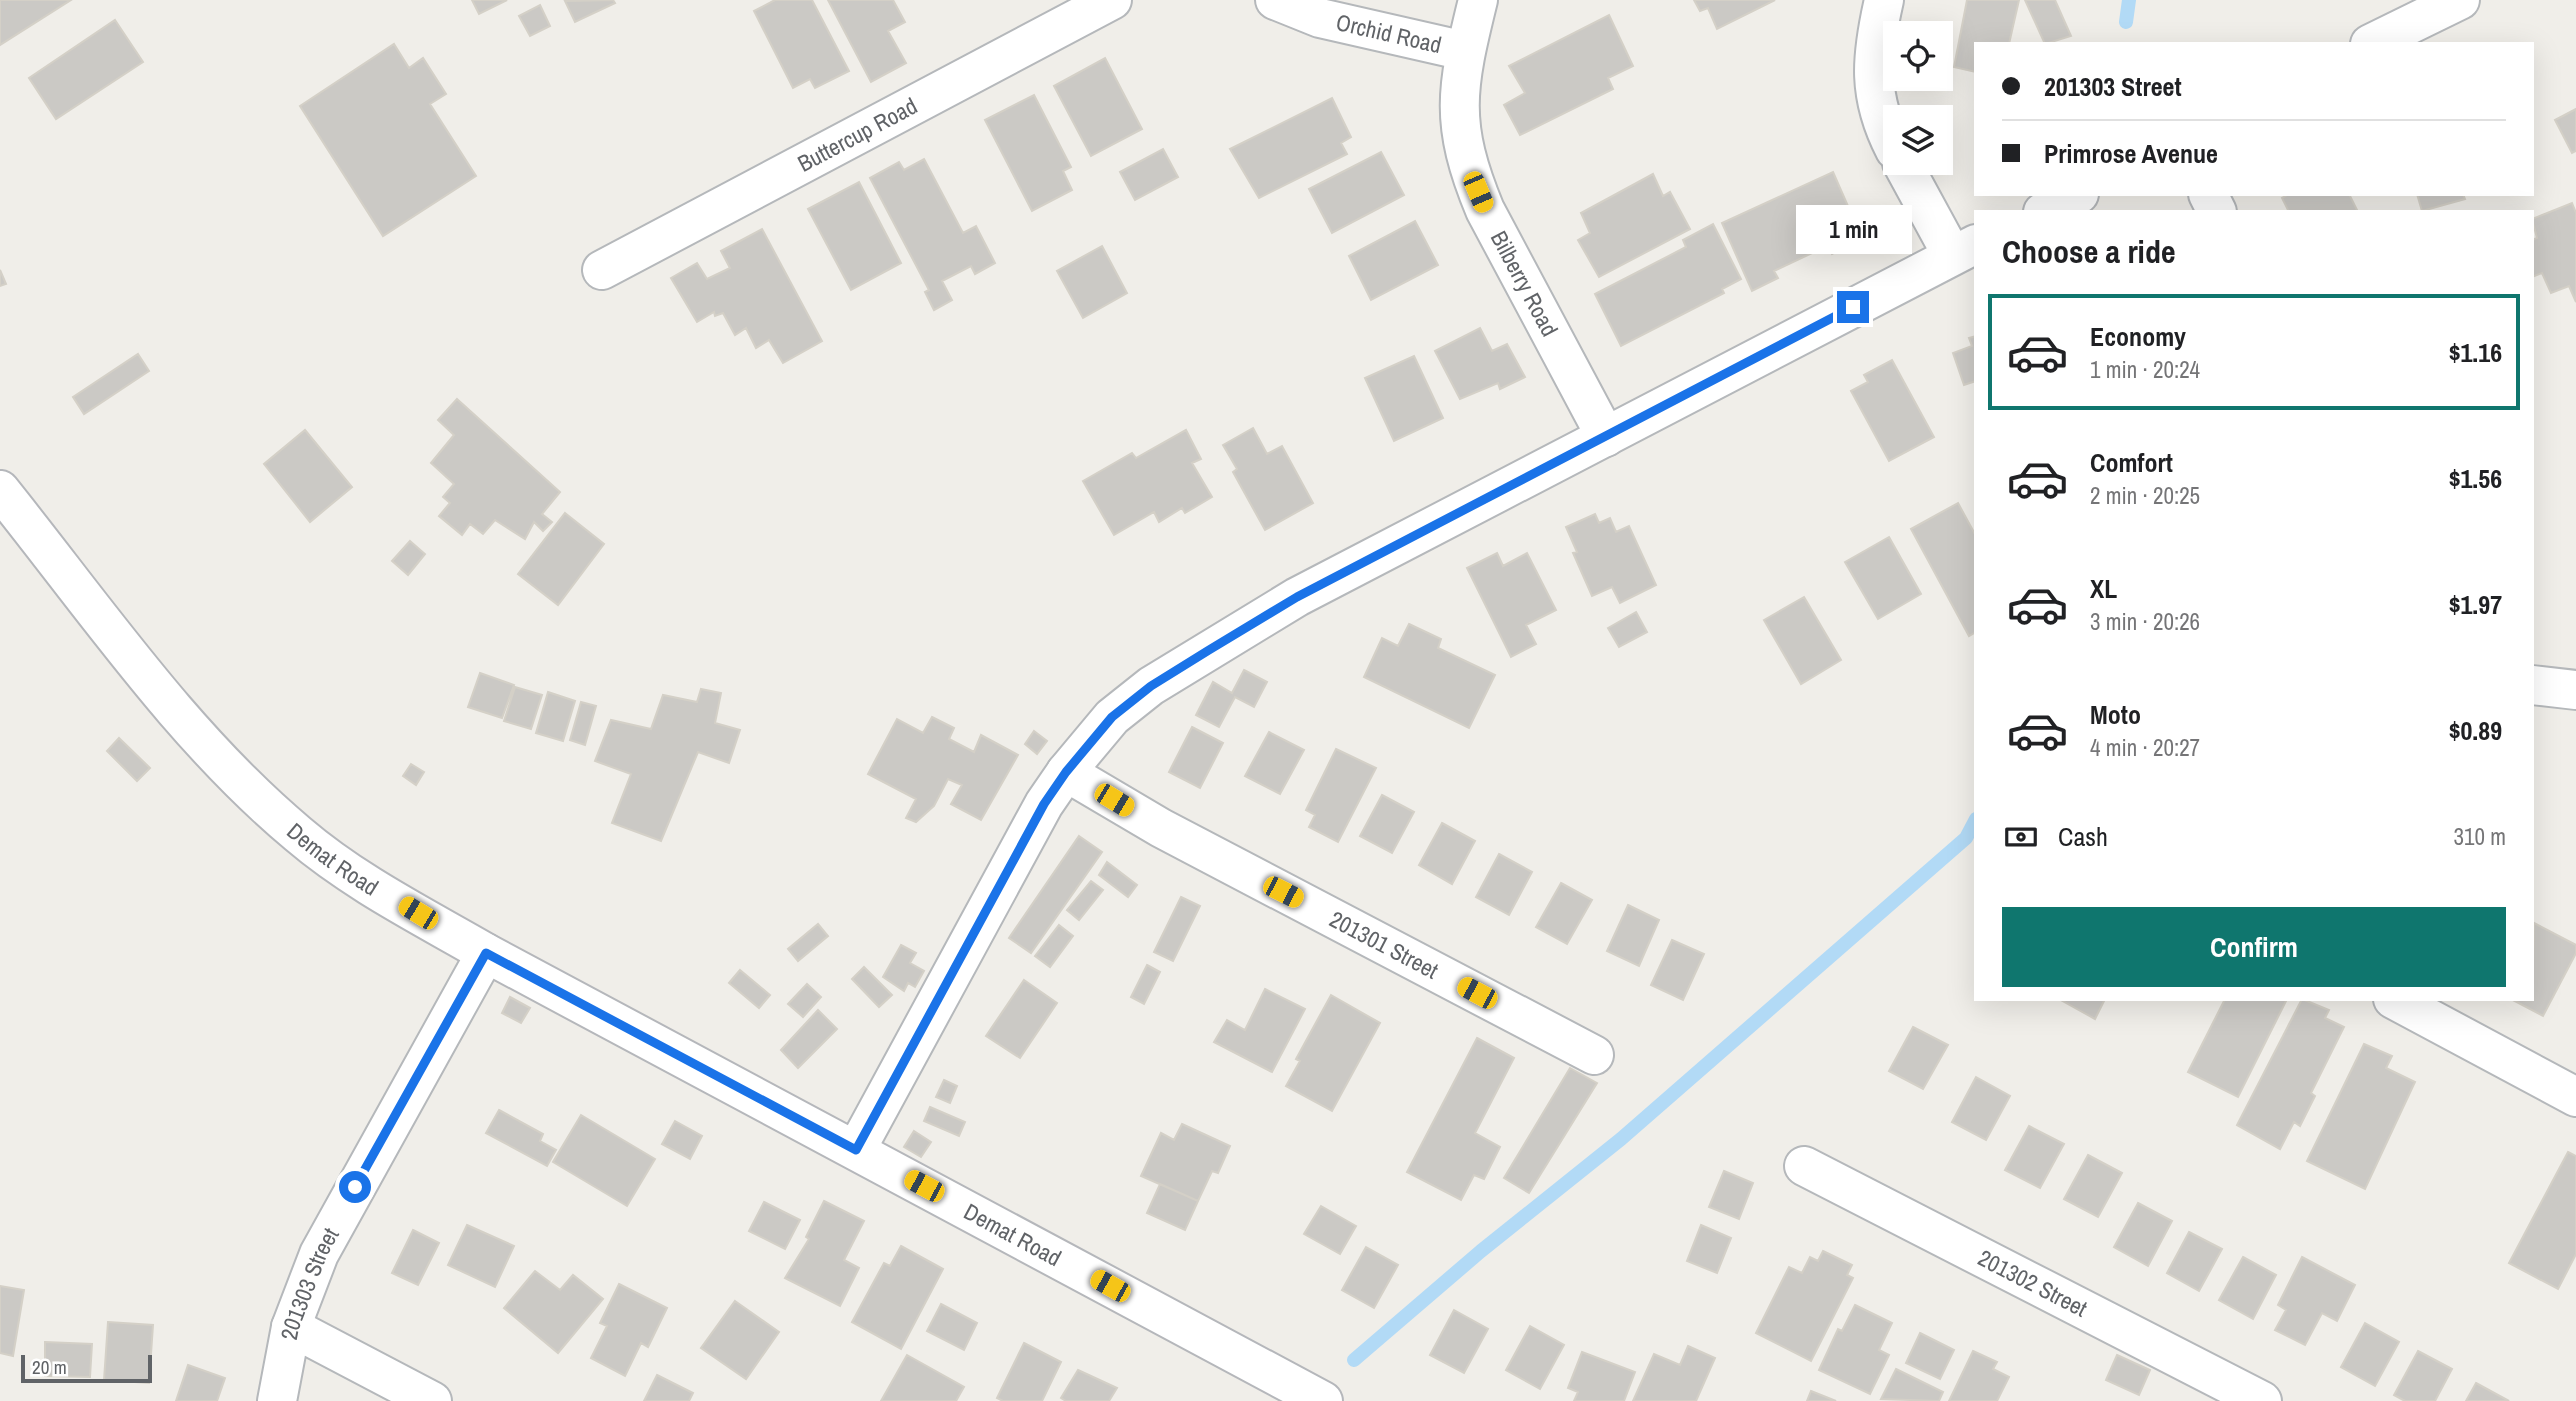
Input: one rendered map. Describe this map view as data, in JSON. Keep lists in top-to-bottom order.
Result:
{
  "streets": {
    "street": [
      "Orchid Road",
      "Buttercup Road",
      "Bilberry Road",
      "Demat Road",
      "201301 Street",
      "201303 Street",
      "201302 Street"
    ]
  },
  "crossings": [
    ["Orchid Road", "Bilberry Road"],
    ["Demat Road", "201303 Street"]
  ],
  "scale_bar": "20 m",
  "page": {
    "banner": ["201303 Street", "Primrose Avenue"],
    "bubble": "1 min",
    "heading": "Choose a ride",
    "list": [
      {
        "name": "Economy",
        "note": "1 min · 20:24",
        "value": "$1.16"
      },
      {
        "name": "Comfort",
        "note": "2 min · 20:25",
        "value": "$1.56"
      },
      {
        "name": "XL",
        "note": "3 min · 20:26",
        "value": "$1.97"
      },
      {
        "name": "Moto",
        "note": "4 min · 20:27",
        "value": "$0.89"
      }
    ],
    "pay": ["Cash", "310 m"],
    "buttons": "Confirm",
    "scale": "20 m"
  }
}
